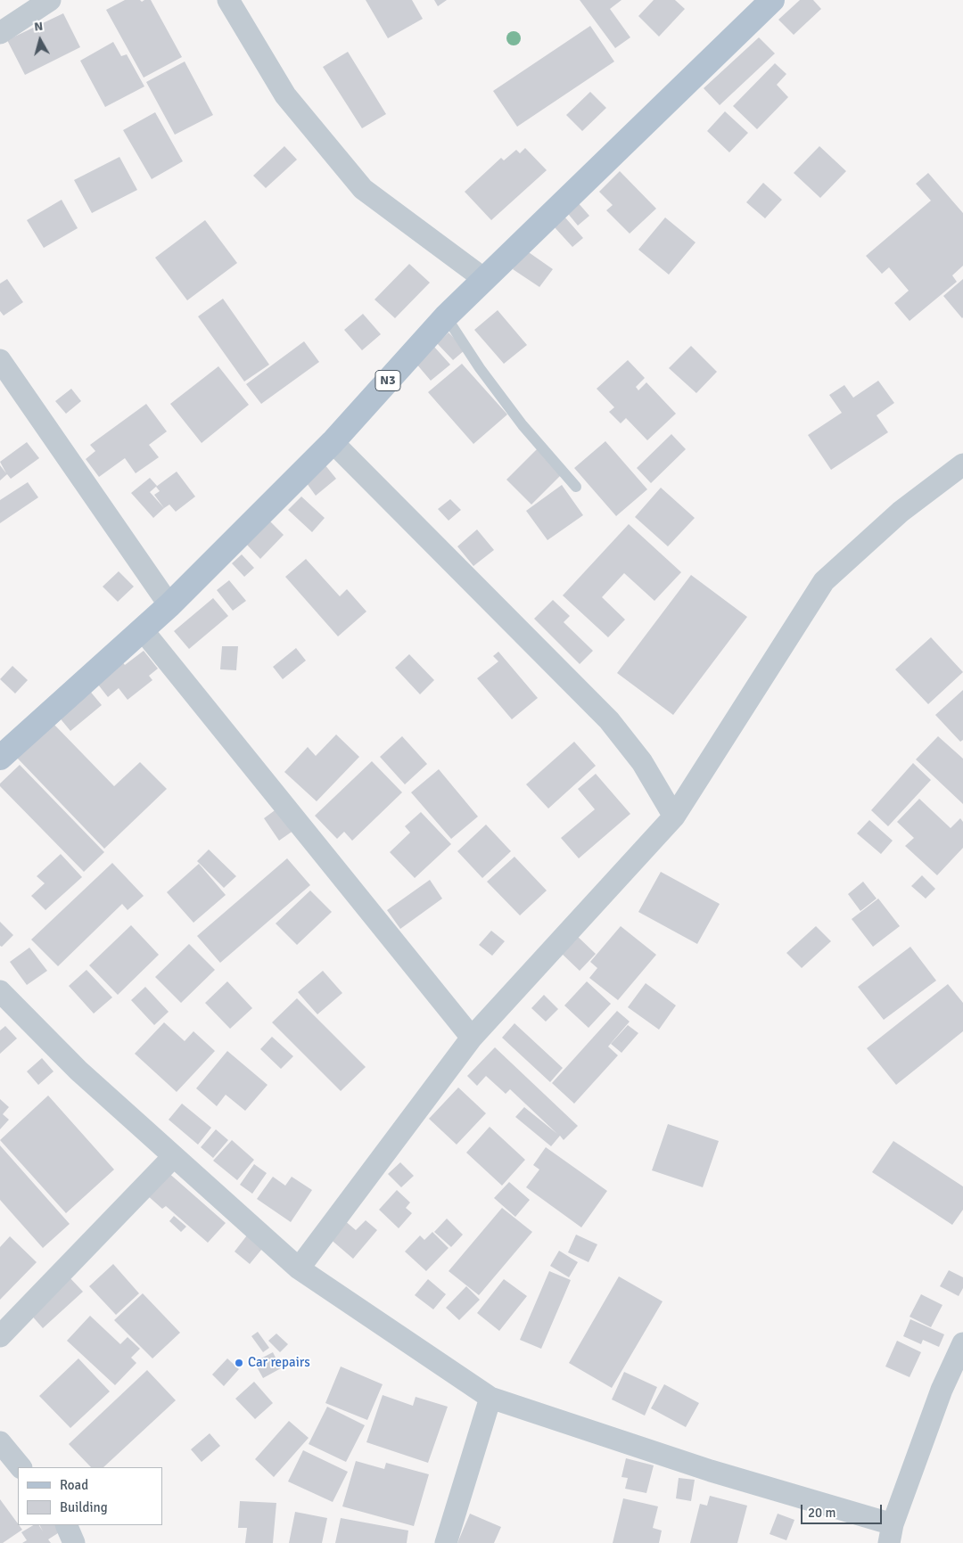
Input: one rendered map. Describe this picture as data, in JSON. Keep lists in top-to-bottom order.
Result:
{
  "streets": {
    "main road": ["N3"]
  },
  "places": ["Car repairs"],
  "legend": ["Road", "Building"],
  "scale_bar": "20 m",
  "north": "top"
}
